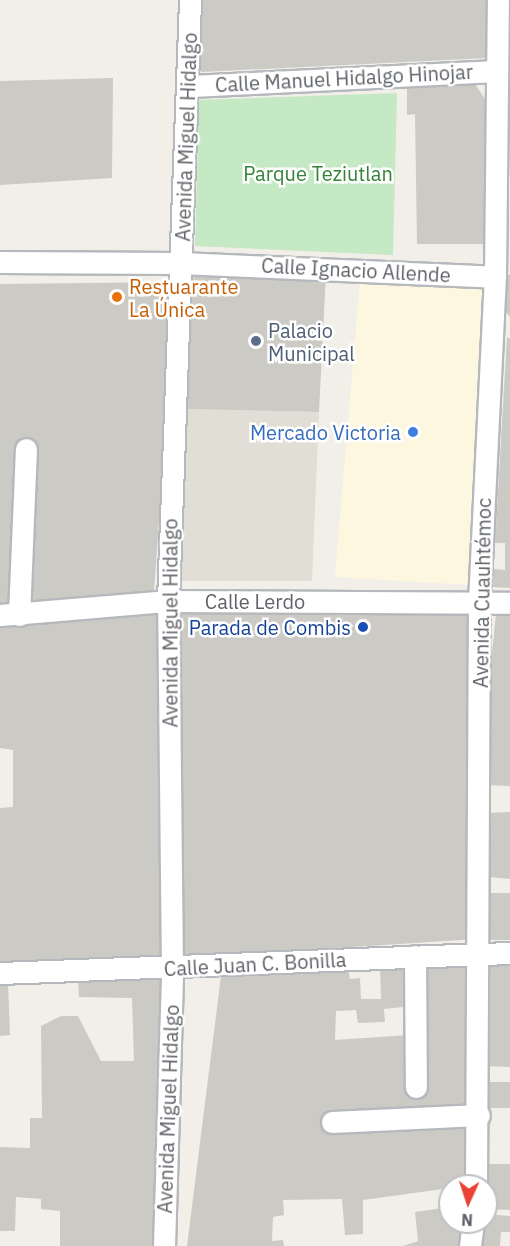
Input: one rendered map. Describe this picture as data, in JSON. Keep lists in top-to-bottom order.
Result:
{
  "streets": {
    "street": [
      "Calle Manuel Hidalgo Hinojar",
      "Avenida Miguel Hidalgo",
      "Calle Ignacio Allende",
      "Avenida Cuauhtémoc",
      "Calle Lerdo",
      "Calle Juan C. Bonilla"
    ]
  },
  "crossings": [
    ["Calle Manuel Hidalgo Hinojar", "Avenida Miguel Hidalgo"],
    ["Calle Manuel Hidalgo Hinojar", "Avenida Cuauhtémoc"],
    ["Avenida Miguel Hidalgo", "Calle Ignacio Allende"],
    ["Avenida Miguel Hidalgo", "Calle Lerdo"],
    ["Avenida Miguel Hidalgo", "Calle Juan C. Bonilla"],
    ["Calle Ignacio Allende", "Avenida Cuauhtémoc"],
    ["Avenida Cuauhtémoc", "Calle Lerdo"],
    ["Avenida Cuauhtémoc", "Calle Juan C. Bonilla"]
  ],
  "parks": ["Parque Teziutlan"],
  "places": [
    "Restuarante La Única",
    "Palacio Municipal",
    "Mercado Victoria",
    "Parada de Combis"
  ],
  "north": "bottom"
}
